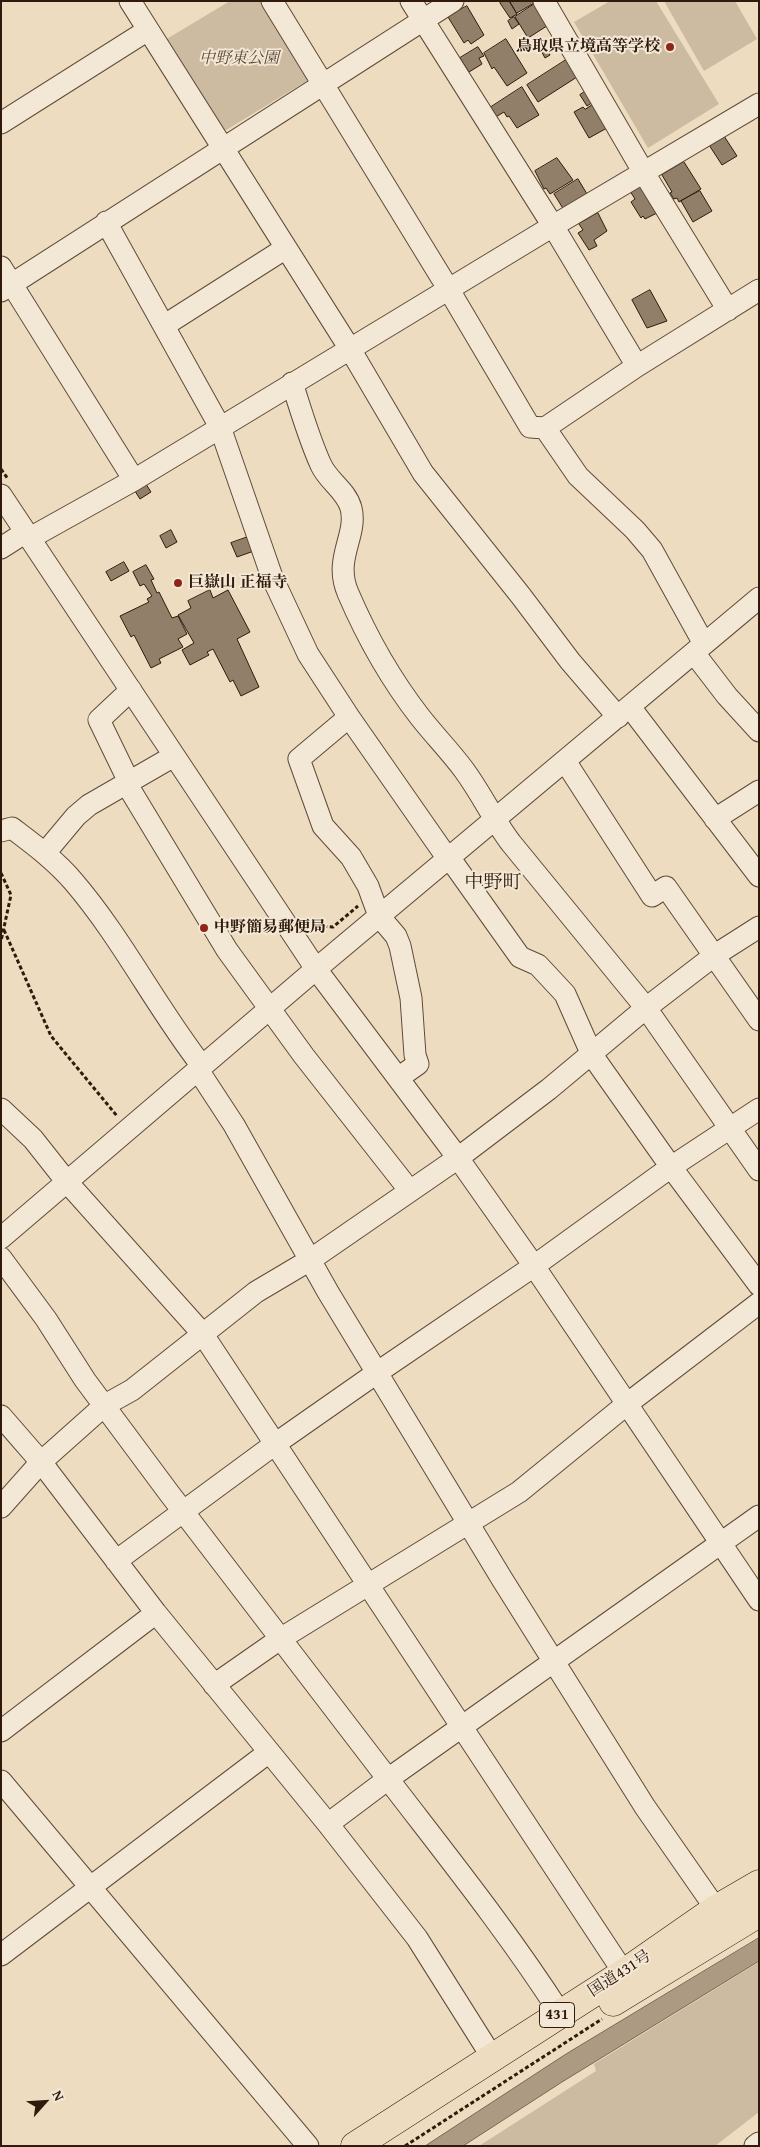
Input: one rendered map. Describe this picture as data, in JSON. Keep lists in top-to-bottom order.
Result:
{
  "streets": {
    "highway": ["国道431号", "431"]
  },
  "districts": ["中野町"],
  "parks": ["中野東公園"],
  "places": ["鳥取県立境高等学校", "巨嶽山 正福寺", "中野簡易郵便局"],
  "north": "top right"
}
